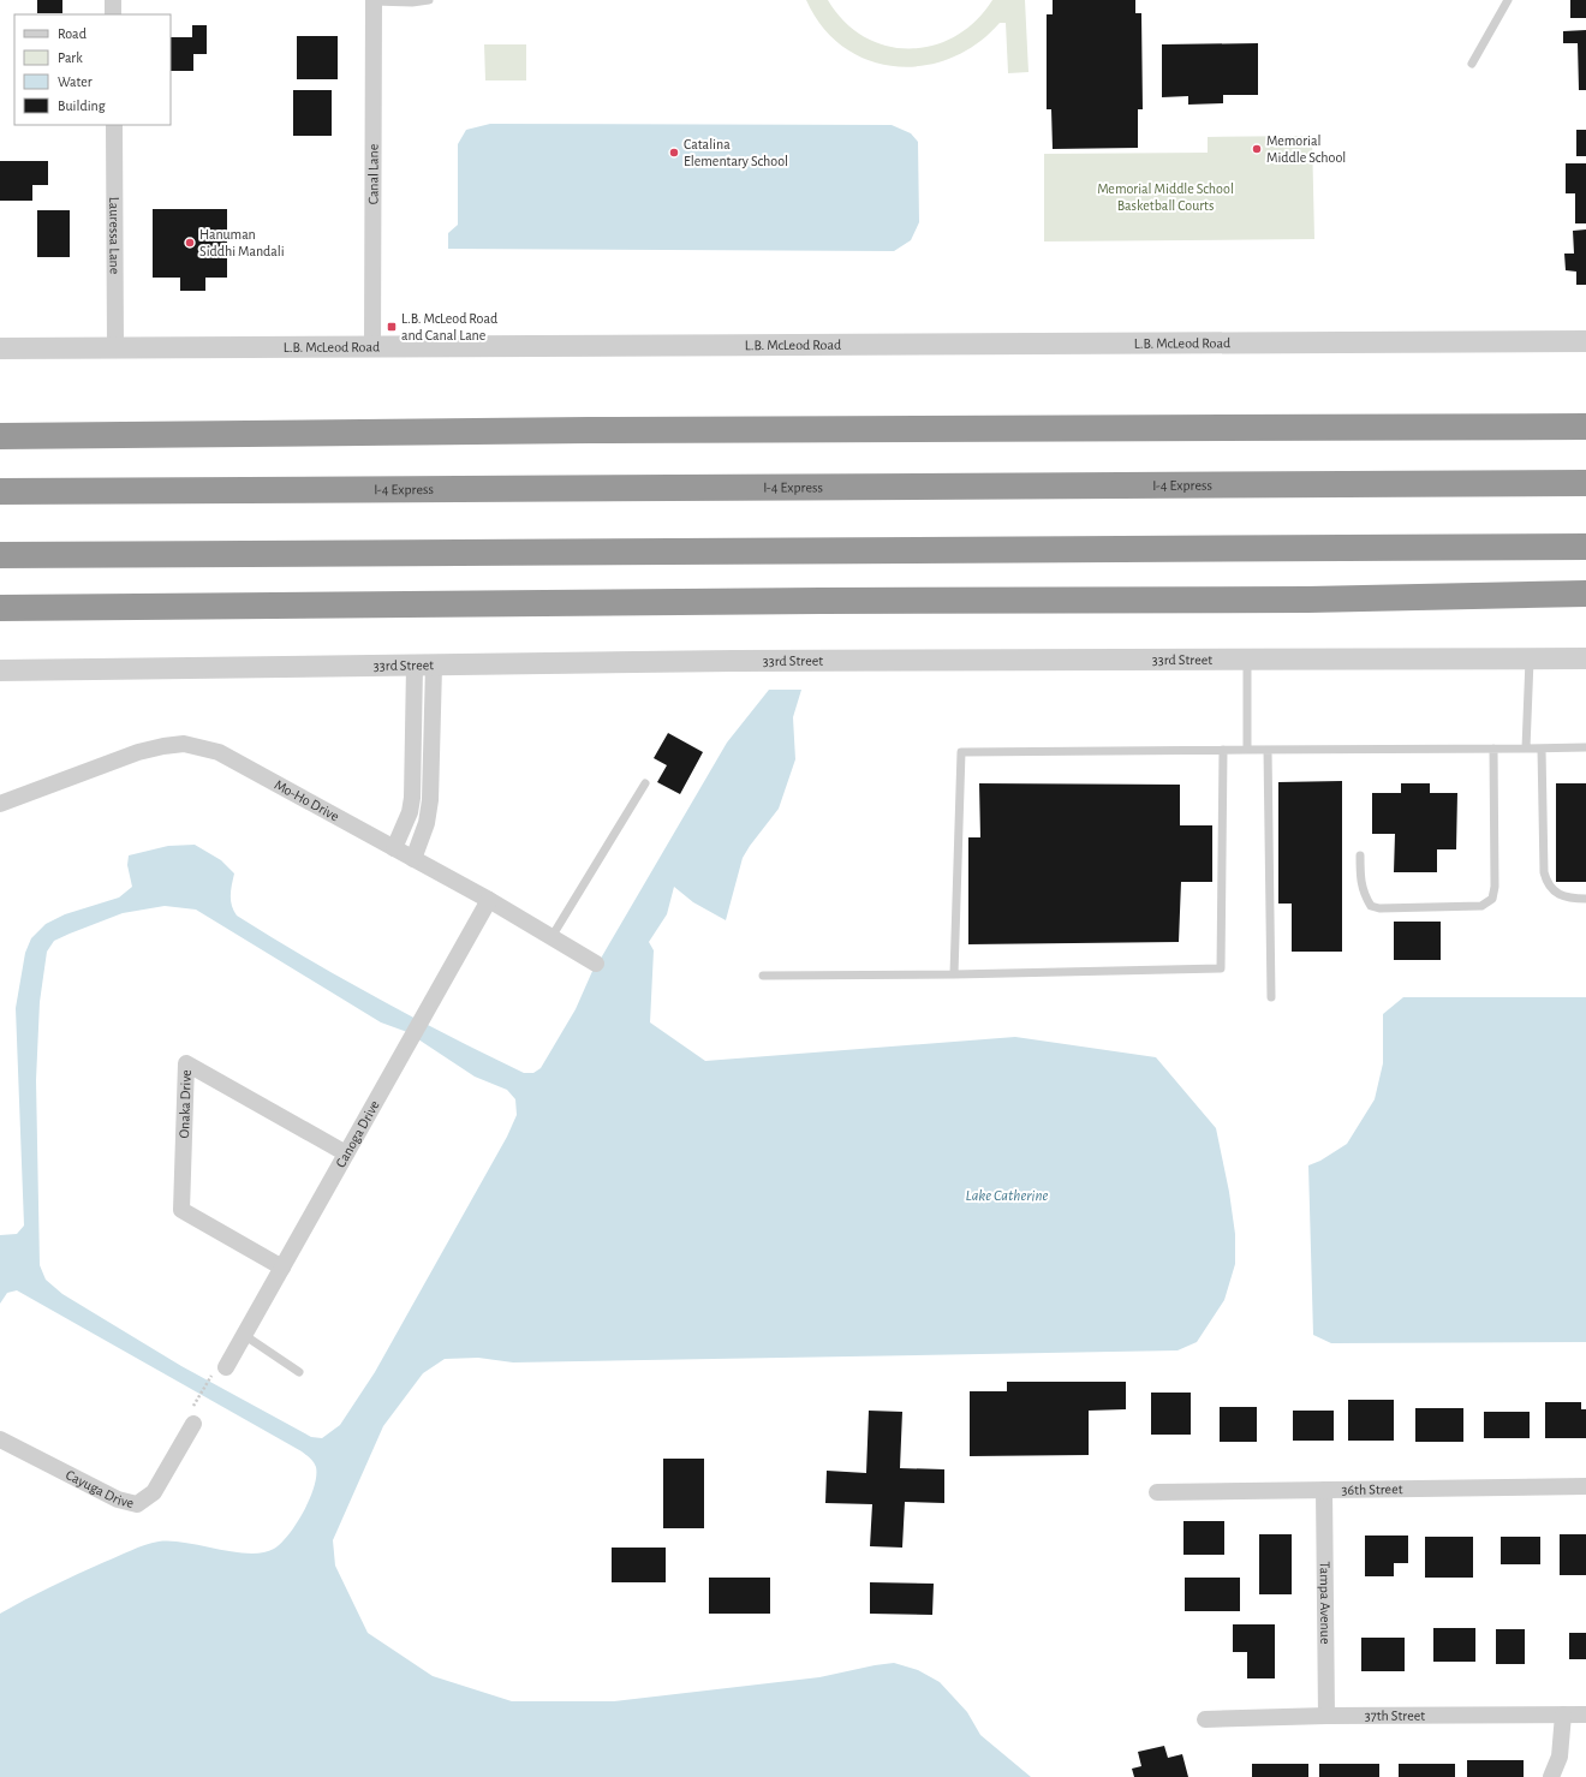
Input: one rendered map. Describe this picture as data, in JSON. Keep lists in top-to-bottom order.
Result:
{
  "streets": {
    "highway": ["I-4 Express"],
    "street": [
      "Canal Lane",
      "Lauressa Lane",
      "L.B. McLeod Road",
      "33rd Street",
      "Mo-Ho Drive",
      "Onaka Drive",
      "Canoga Drive",
      "Cayuga Drive",
      "36th Street",
      "Tampa Avenue",
      "37th Street"
    ]
  },
  "crossings": [
    ["Canal Lane", "L.B. McLeod Road"],
    ["Lauressa Lane", "L.B. McLeod Road"],
    ["Mo-Ho Drive", "Canoga Drive"],
    ["Onaka Drive", "Canoga Drive"],
    ["36th Street", "Tampa Avenue"],
    ["Tampa Avenue", "37th Street"]
  ],
  "water": ["Lake Catherine"],
  "parks": ["Memorial Middle School Basketball Courts"],
  "places": {
    "other": ["Memorial Middle School", "Catalina Elementary School", "Hanuman Siddhi Mandali"],
    "transit": ["L.B. McLeod Road and Canal Lane"]
  },
  "legend": [
    "Road",
    "Park",
    "Water",
    "Building"
  ]
}
